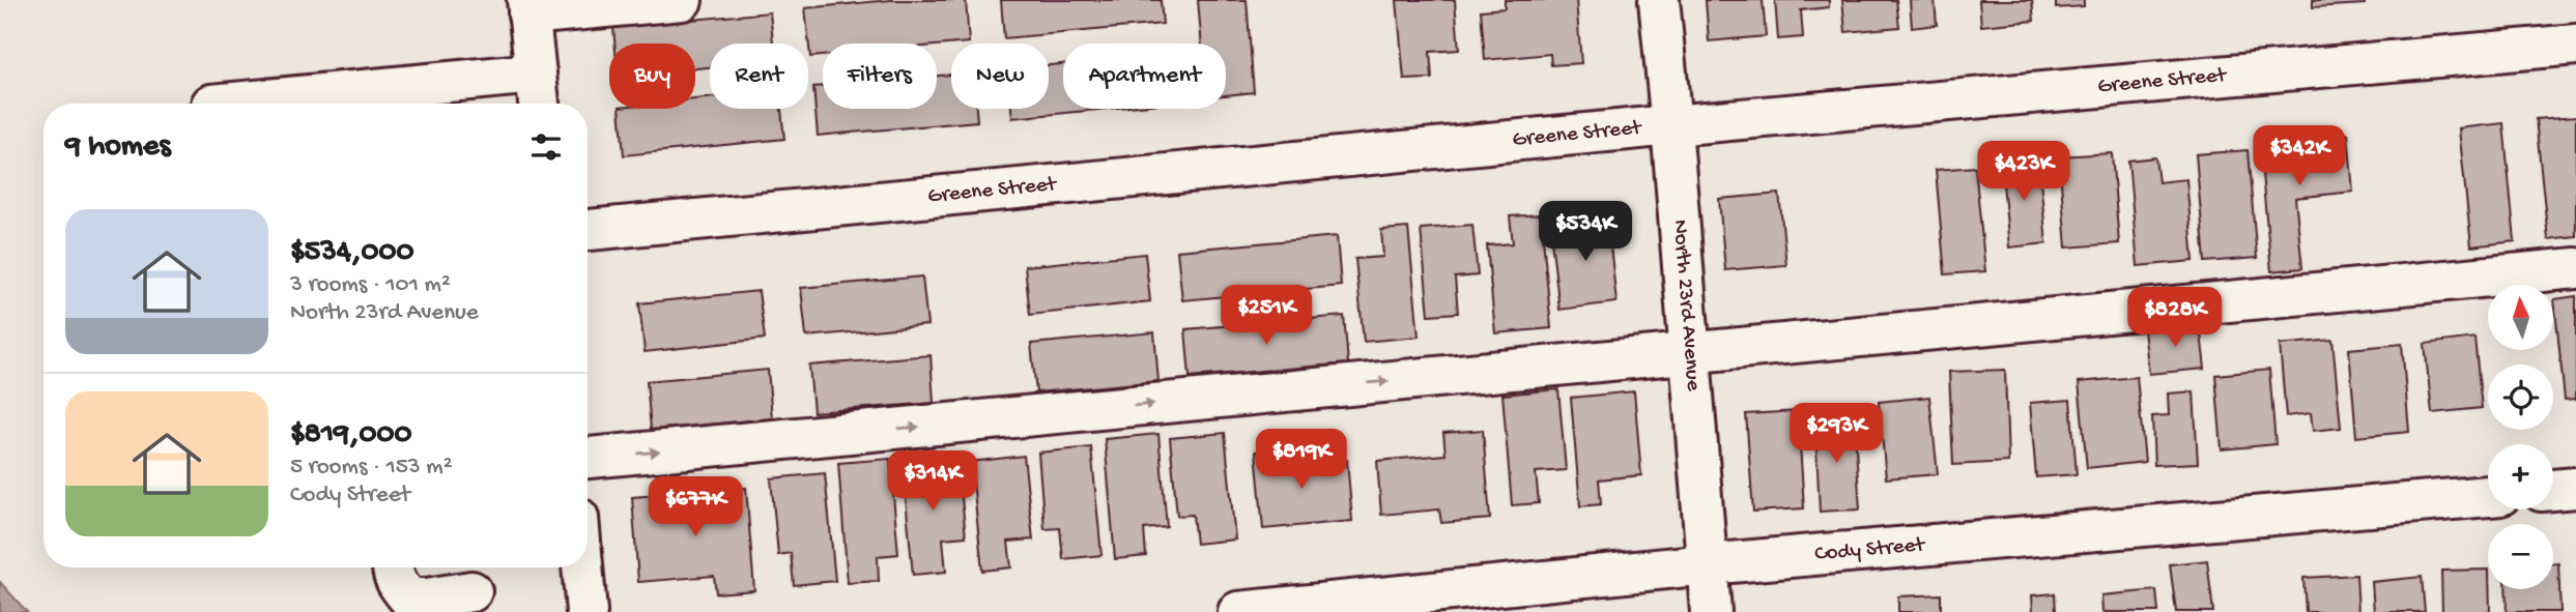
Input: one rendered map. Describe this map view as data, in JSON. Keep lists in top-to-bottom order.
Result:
{
  "streets": {
    "street": ["Greene Street", "North 23rd Avenue", "Cody Street"]
  },
  "crossings": [
    ["Greene Street", "North 23rd Avenue"],
    ["North 23rd Avenue", "Cody Street"]
  ],
  "north": "top",
  "page": {
    "chip": [
      "Buy",
      "Rent",
      "Filters",
      "New",
      "Apartment"
    ],
    "heading": "9 homes",
    "price": [
      "$342K",
      "$423K",
      "$534K",
      "$251K",
      "$828K",
      "$293K",
      "$819K",
      "$314K",
      "$677K"
    ],
    "list": [
      {
        "name": "$534,000",
        "note": "3 rooms · 101 m² · North 23rd Avenue"
      },
      {
        "name": "$819,000",
        "note": "5 rooms · 153 m² · Cody Street"
      }
    ],
    "map_buttons": ["+", "−"]
  }
}
